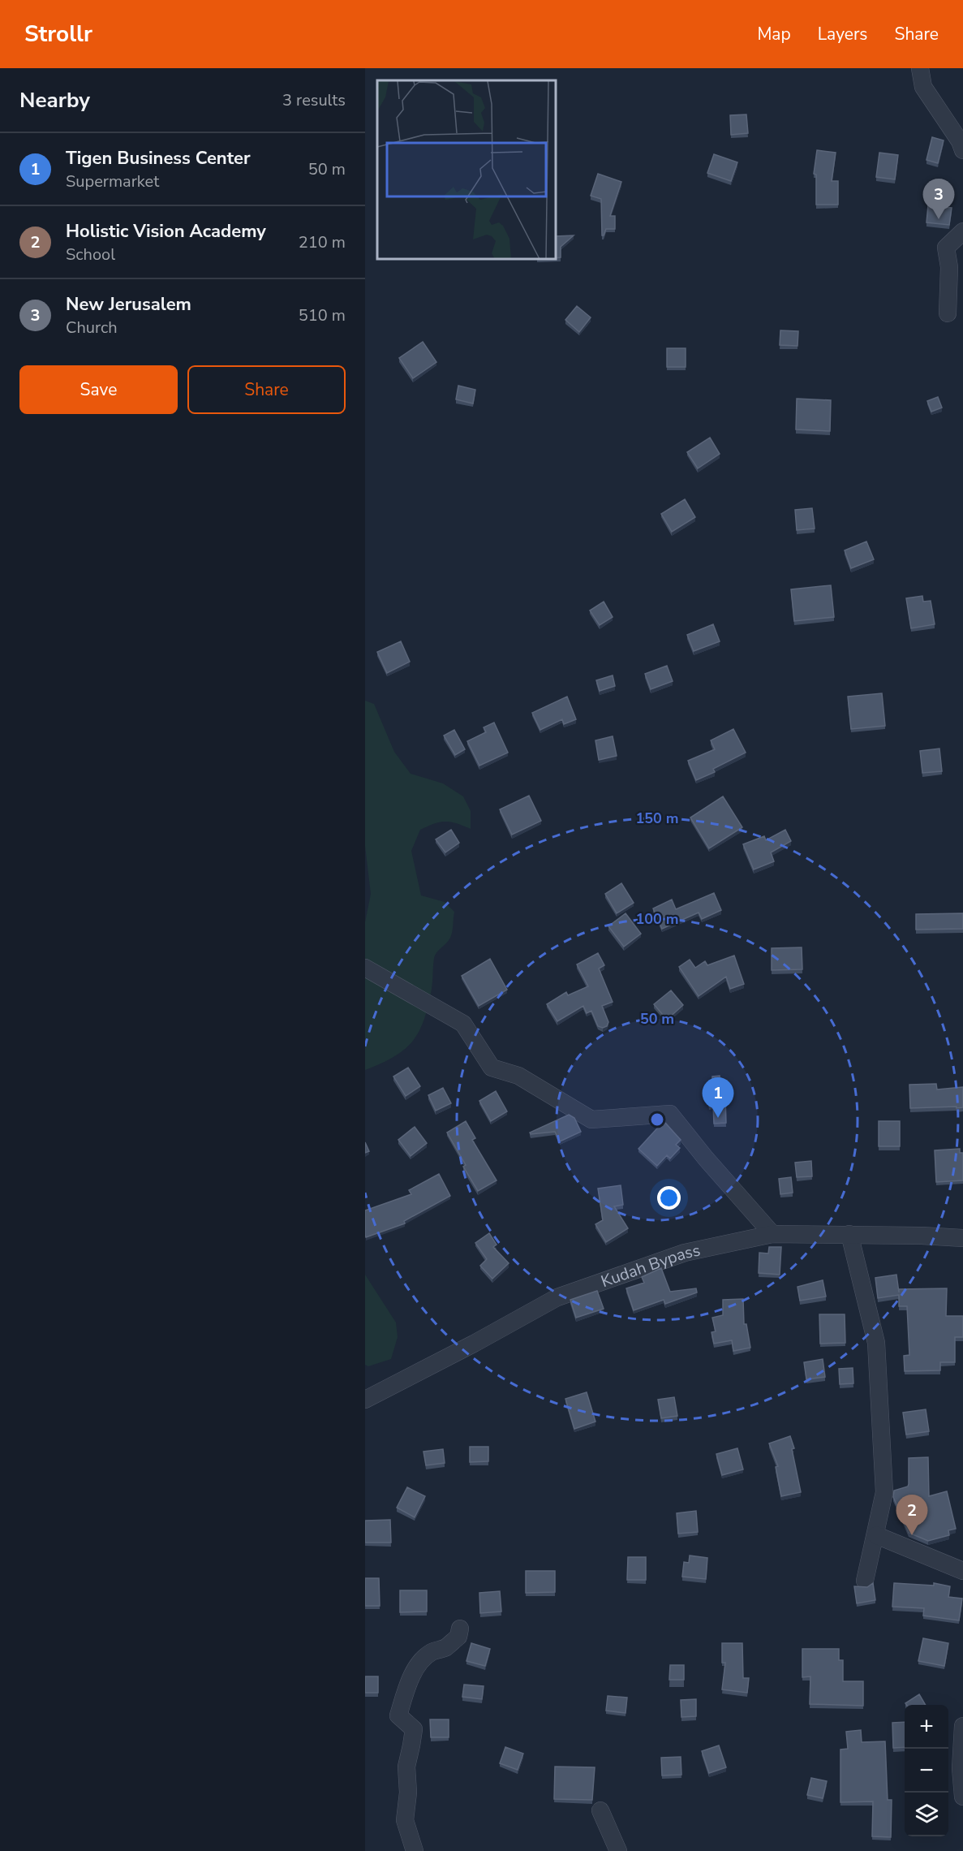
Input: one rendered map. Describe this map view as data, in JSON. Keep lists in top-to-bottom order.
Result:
{
  "streets": {
    "street": ["Kudah Bypass"]
  },
  "page": {
    "header": "Strollr",
    "nav": ["Map", "Layers", "Share"],
    "heading": ["Nearby", "3 results"],
    "list": [
      {
        "mark": "1",
        "name": "Tigen Business Center",
        "note": "Supermarket",
        "value": "50 m"
      },
      {
        "mark": "2",
        "name": "Holistic Vision Academy",
        "note": "School",
        "value": "210 m"
      },
      {
        "mark": "3",
        "name": "New Jerusalem",
        "note": "Church",
        "value": "510 m"
      }
    ],
    "pins": ["3", "1", "2"],
    "buttons": ["Save", "Share"],
    "map_buttons": ["+", "−"]
  },
  "rings": ["150 m", "100 m", "50 m"]
}
